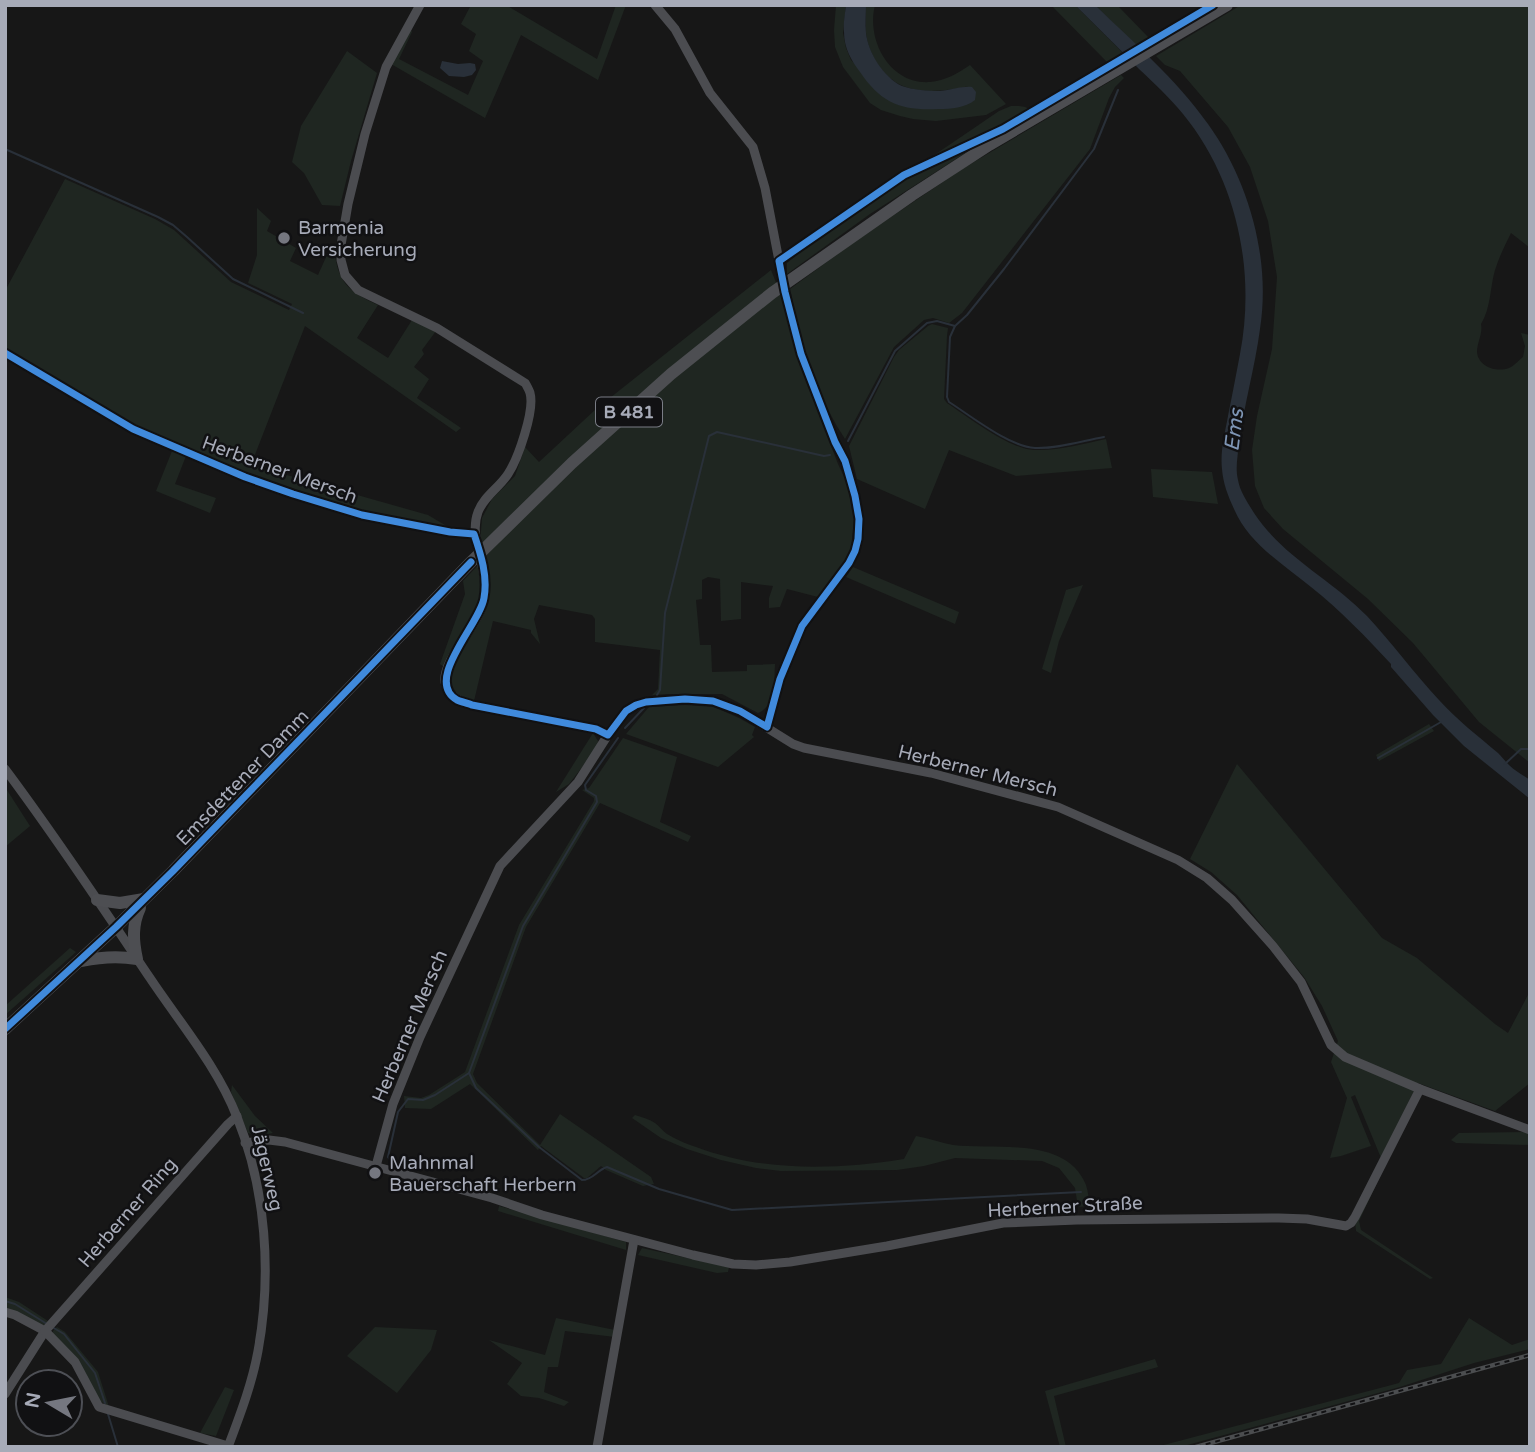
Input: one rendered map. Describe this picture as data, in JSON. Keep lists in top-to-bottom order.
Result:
{
  "streets": {
    "main road": ["B 481", "Emsdettener Damm"],
    "street": [
      "Herberner Mersch",
      "Jägerweg",
      "Herberner Straße",
      "Herberner Ring"
    ]
  },
  "crossings": [
    ["Herberner Mersch", "Herberner Straße"],
    ["Emsdettener Damm", "Jägerweg"],
    ["Jägerweg", "Herberner Straße"],
    ["Jägerweg", "Herberner Ring"]
  ],
  "water": ["Ems"],
  "places": ["Barmenia Versicherung", "Mahnmal Bauerschaft Herbern"],
  "north": "left"
}
